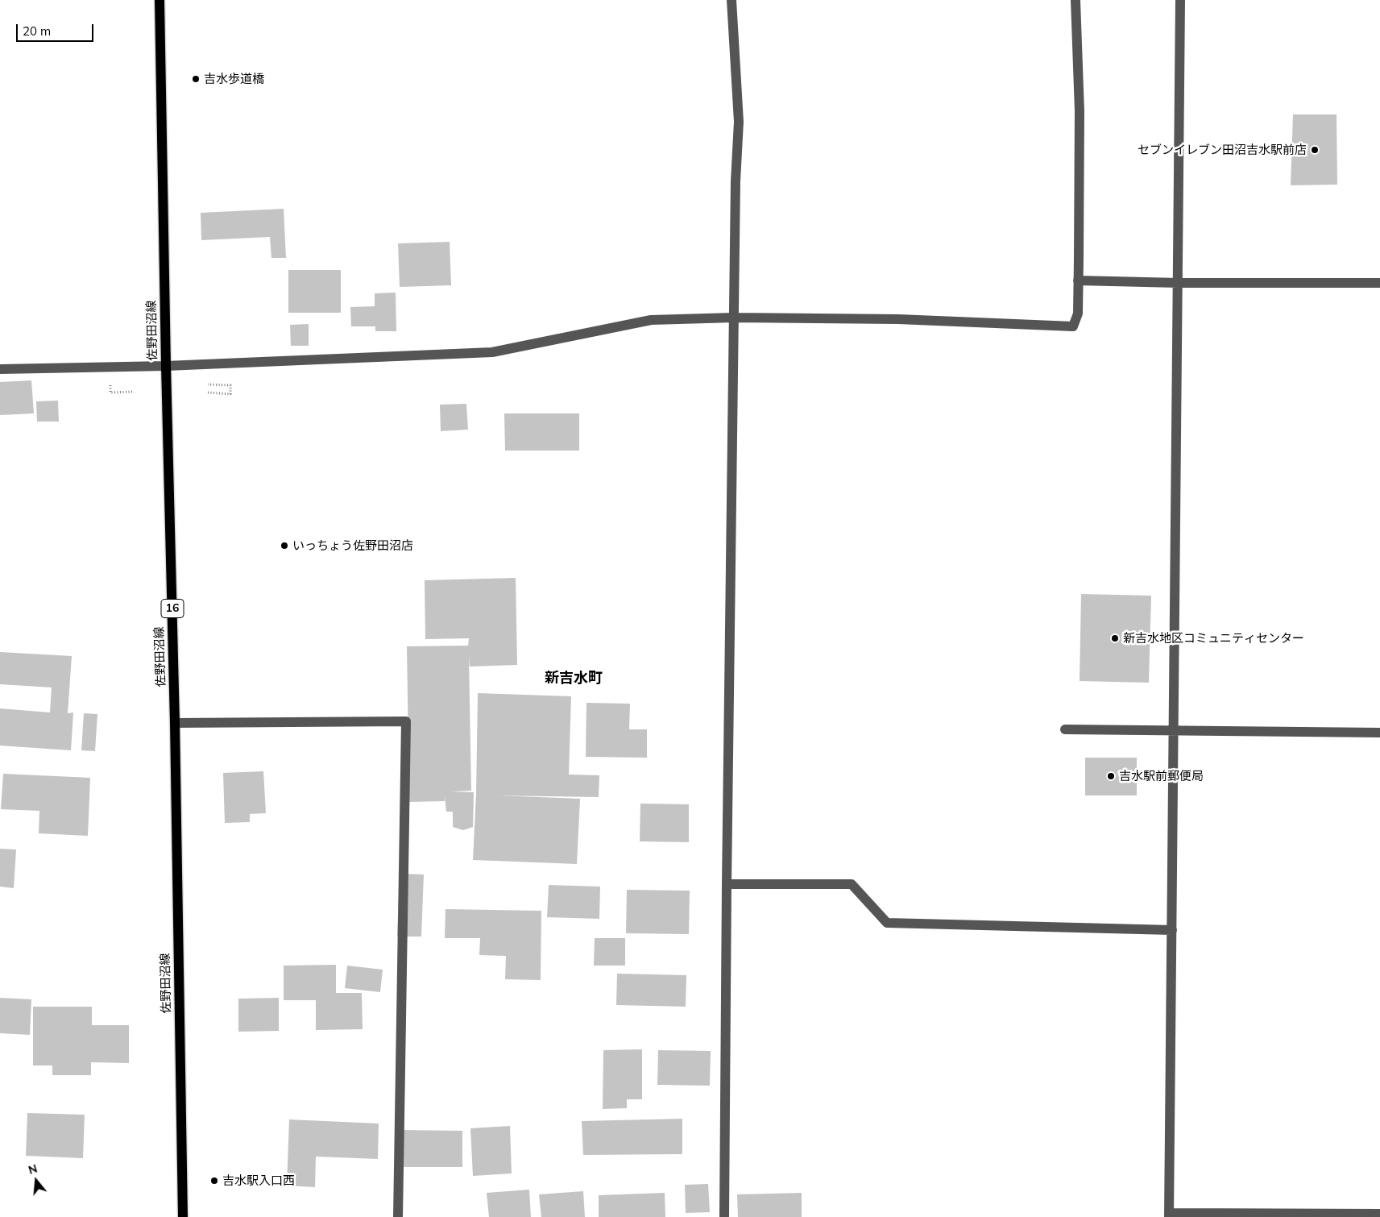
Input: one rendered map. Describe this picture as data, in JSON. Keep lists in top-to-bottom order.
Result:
{
  "streets": {
    "main road": ["佐野田沼線", "16"]
  },
  "districts": ["新吉水町"],
  "places": [
    "吉水歩道橋",
    "セブンイレブン田沼吉水駅前店",
    "いっちょう佐野田沼店",
    "新吉水地区コミュニティセンター",
    "吉水駅前郵便局",
    "吉水駅入口西"
  ],
  "scale_bar": "20 m",
  "north": "top"
}
